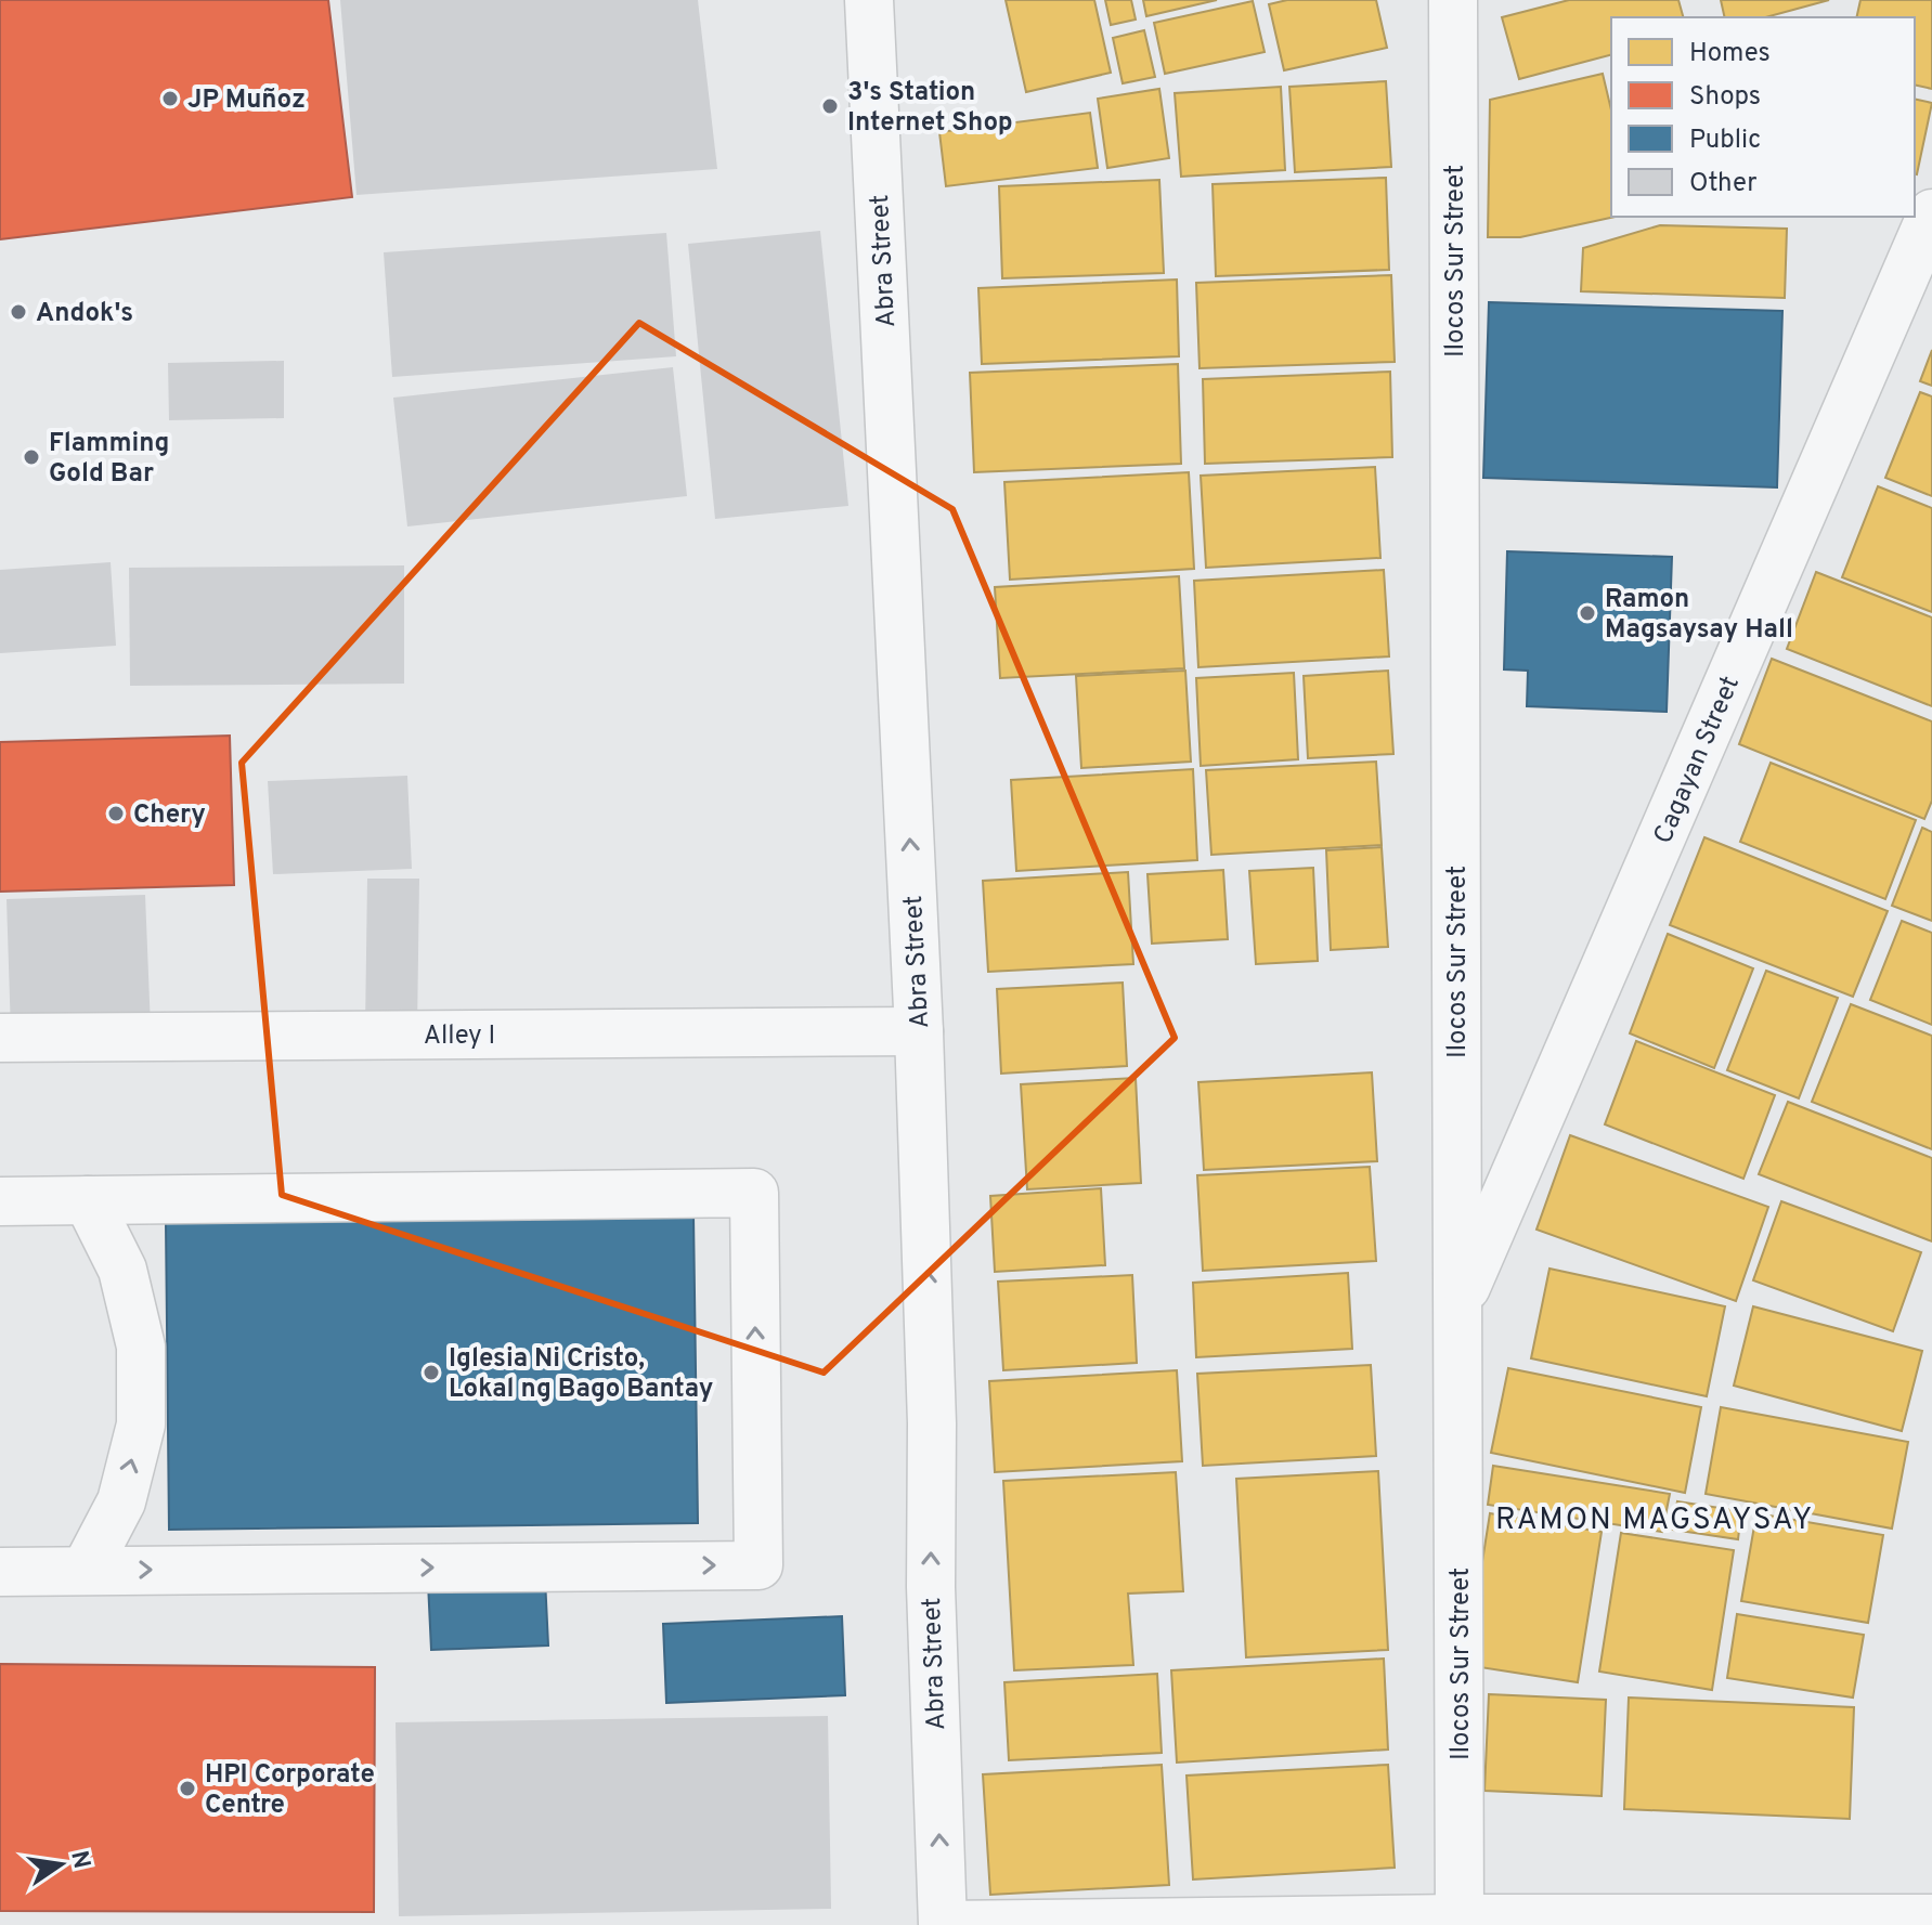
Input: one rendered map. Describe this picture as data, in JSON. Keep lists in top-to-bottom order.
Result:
{
  "streets": {
    "street": [
      "Abra Street",
      "Ilocos Sur Street",
      "Cagayan Street",
      "Alley I"
    ]
  },
  "crossings": [
    ["Abra Street", "Alley I"],
    ["Ilocos Sur Street", "Cagayan Street"]
  ],
  "one_way": ["Abra Street"],
  "districts": ["RAMON MAGSAYSAY"],
  "places": [
    "JP Muñoz",
    "3's Station Internet Shop",
    "Andok's",
    "Flamming Gold Bar",
    "Ramon Magsaysay Hall",
    "Chery",
    "Iglesia Ni Cristo, Lokal ng Bago Bantay",
    "HPI Corporate Centre"
  ],
  "legend": [
    "Homes",
    "Shops",
    "Public",
    "Other"
  ],
  "north": "right"
}
